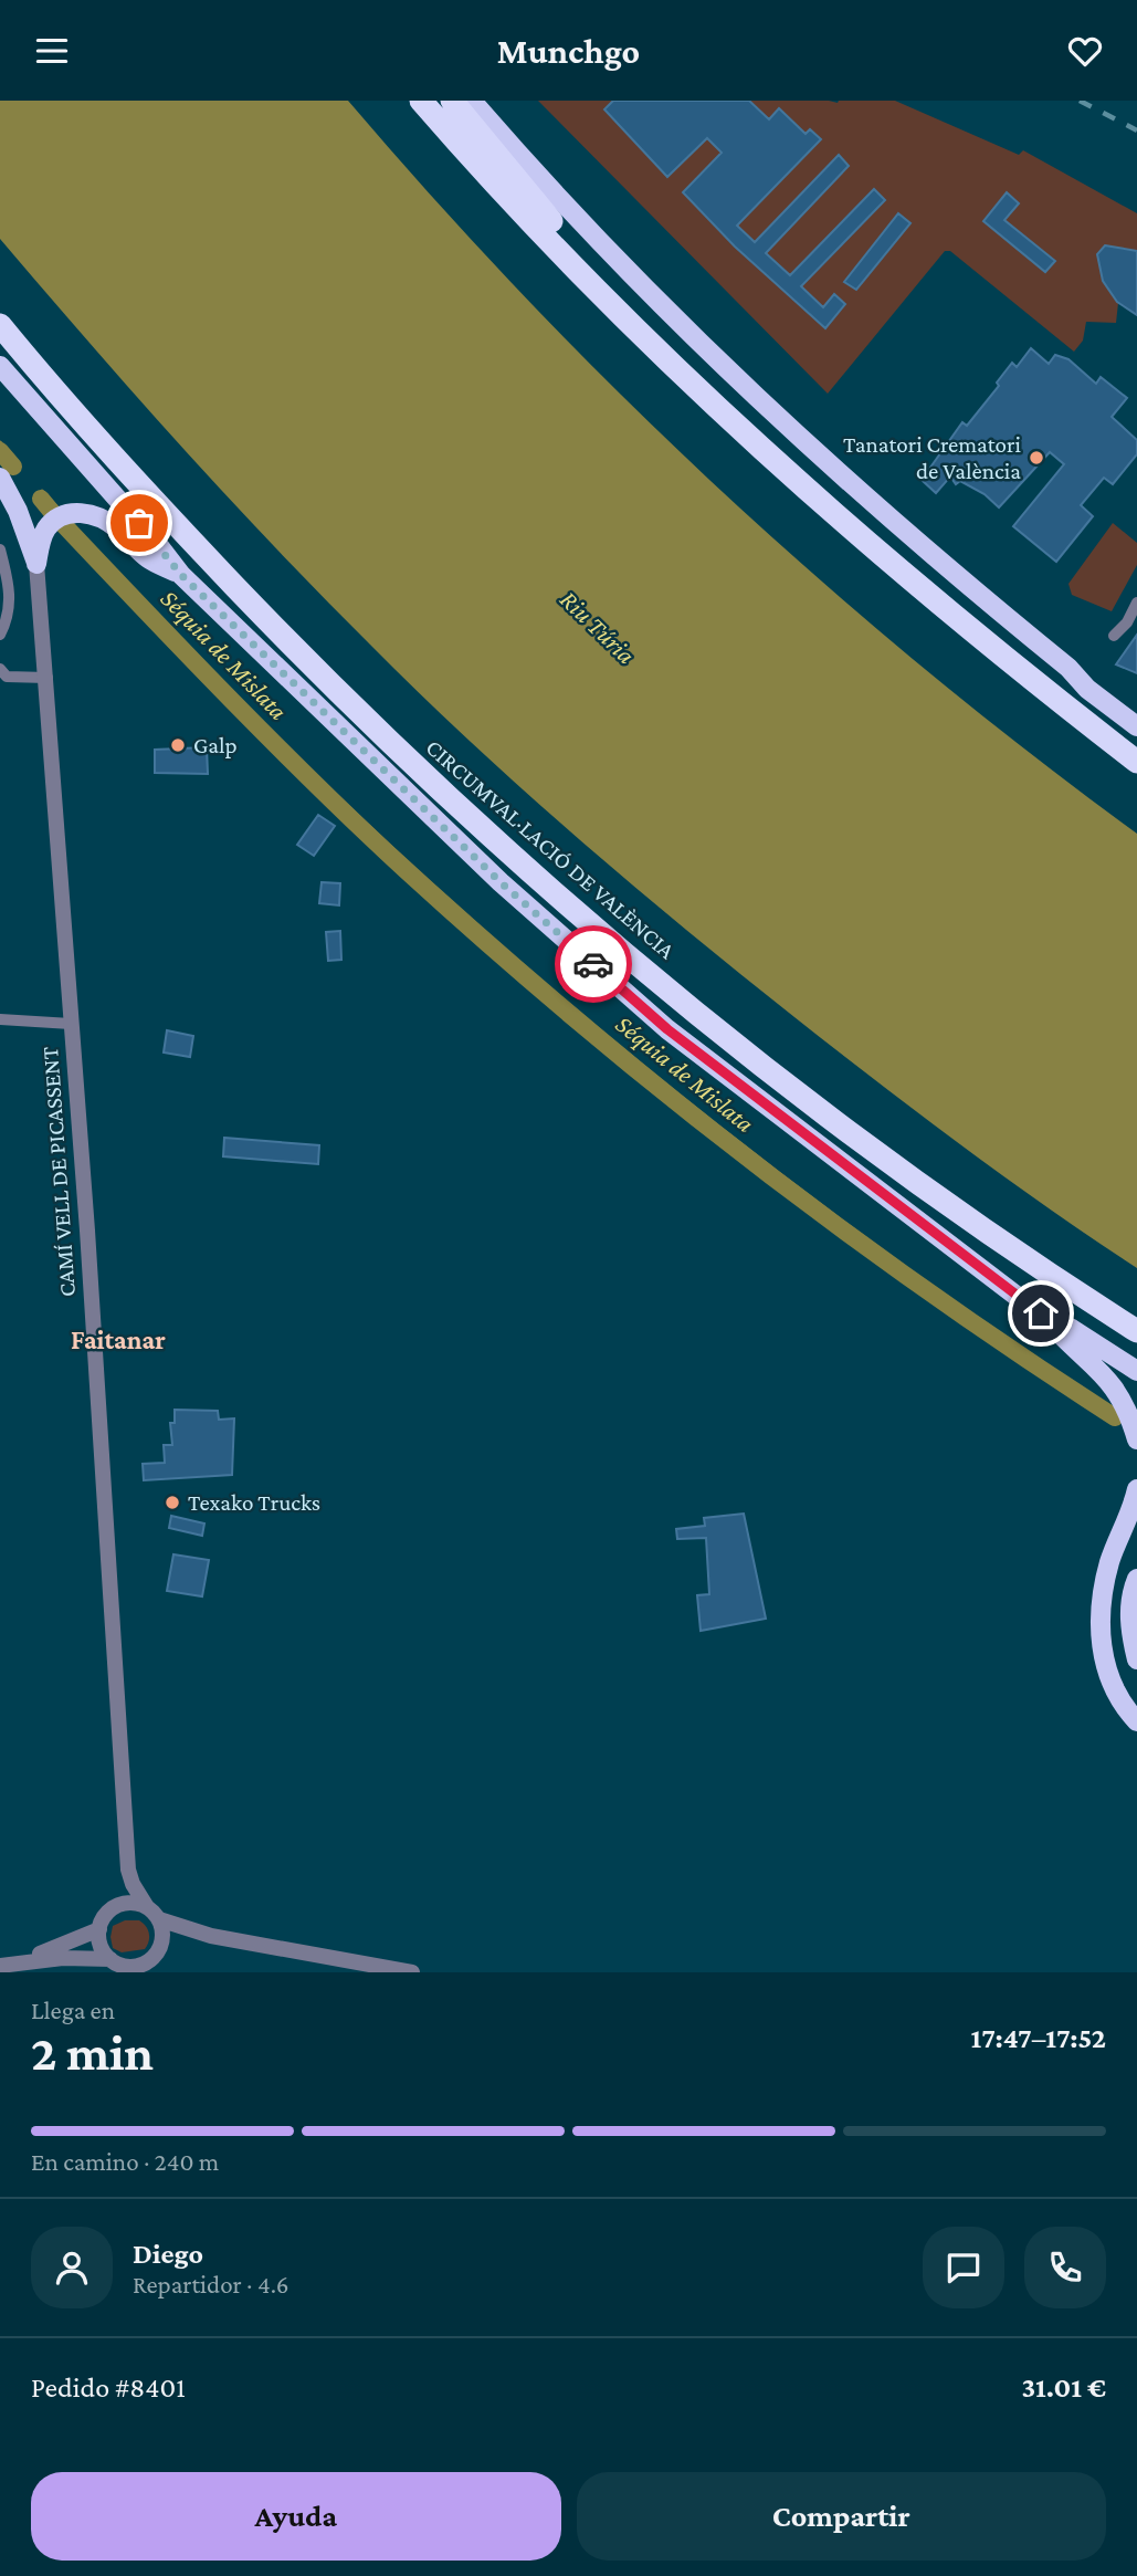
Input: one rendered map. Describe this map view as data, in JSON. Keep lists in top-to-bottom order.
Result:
{
  "streets": {
    "highway": ["CIRCUMVAL·LACIÓ DE VALÈNCIA"],
    "street": ["CAMÍ VELL DE PICASSENT"]
  },
  "districts": ["Faitanar"],
  "water": ["Riu Túria", "Séquia de Mislata"],
  "places": ["Tanatori Crematori de València", "Galp", "Texako Trucks"],
  "page": {
    "header": "Munchgo",
    "heading": ["2 min", "Llega en", "17:47–17:52"],
    "panel": [
      "Diego",
      "Repartidor · 4.6",
      "Pedido #8401",
      "31.01 €"
    ],
    "bar": "En camino · 240 m",
    "buttons": ["Ayuda", "Compartir"]
  }
}
